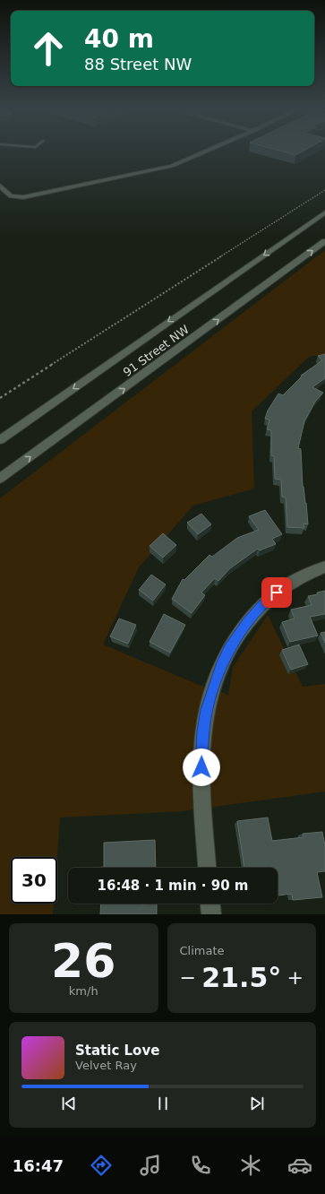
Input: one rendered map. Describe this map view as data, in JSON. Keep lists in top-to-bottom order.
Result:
{
  "streets": {
    "street": ["91 Street NW"]
  },
  "page": {
    "turn": ["40 m", "88 Street NW"],
    "limit": "30",
    "trip": "16:48 · 1 min · 90 m",
    "tile": [
      ["26", "km/h"],
      "Climate"
    ],
    "heat": ["−", "21.5°", "+"],
    "song": ["Static Love", "Velvet Ray"],
    "tabs": "16:47"
  }
}
